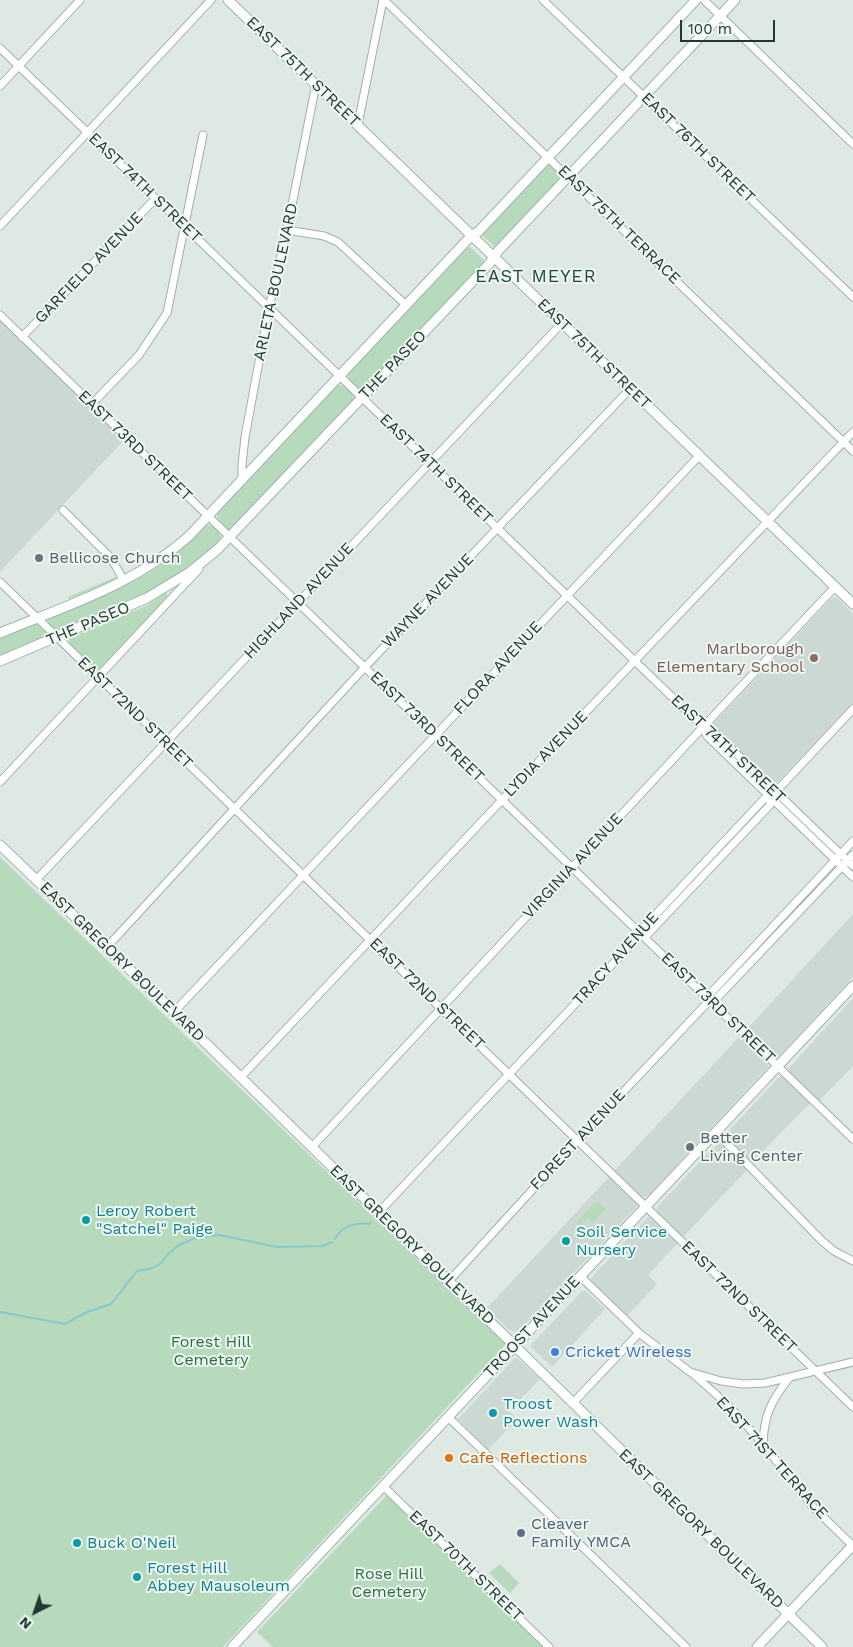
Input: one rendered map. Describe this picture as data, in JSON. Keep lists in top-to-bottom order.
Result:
{
  "streets": {
    "main road": [
      "EAST 75TH STREET",
      "THE PASEO",
      "EAST GREGORY BOULEVARD",
      "TROOST AVENUE"
    ],
    "street": [
      "EAST 76TH STREET",
      "EAST 74TH STREET",
      "EAST 75TH TERRACE",
      "GARFIELD AVENUE",
      "ARLETA BOULEVARD",
      "EAST 73RD STREET",
      "HIGHLAND AVENUE",
      "WAYNE AVENUE",
      "FLORA AVENUE",
      "EAST 72ND STREET",
      "LYDIA AVENUE",
      "VIRGINIA AVENUE",
      "TRACY AVENUE",
      "FOREST AVENUE",
      "EAST 71ST TERRACE",
      "EAST 70TH STREET"
    ]
  },
  "crossings": [
    ["EAST 75TH STREET", "ARLETA BOULEVARD"],
    ["EAST 75TH STREET", "THE PASEO"],
    ["EAST 75TH STREET", "HIGHLAND AVENUE"],
    ["EAST 75TH STREET", "WAYNE AVENUE"],
    ["EAST 75TH STREET", "FLORA AVENUE"],
    ["EAST 75TH STREET", "LYDIA AVENUE"],
    ["EAST 75TH STREET", "VIRGINIA AVENUE"],
    ["EAST 76TH STREET", "THE PASEO"],
    ["EAST 74TH STREET", "GARFIELD AVENUE"],
    ["EAST 74TH STREET", "ARLETA BOULEVARD"],
    ["EAST 74TH STREET", "THE PASEO"],
    ["EAST 74TH STREET", "HIGHLAND AVENUE"],
    ["EAST 74TH STREET", "WAYNE AVENUE"],
    ["EAST 74TH STREET", "FLORA AVENUE"],
    ["EAST 74TH STREET", "LYDIA AVENUE"],
    ["EAST 74TH STREET", "VIRGINIA AVENUE"],
    ["EAST 74TH STREET", "TRACY AVENUE"],
    ["EAST 75TH TERRACE", "THE PASEO"],
    ["EAST 75TH TERRACE", "LYDIA AVENUE"],
    ["GARFIELD AVENUE", "EAST 73RD STREET"],
    ["ARLETA BOULEVARD", "THE PASEO"],
    ["THE PASEO", "EAST 73RD STREET"],
    ["THE PASEO", "EAST 72ND STREET"],
    ["EAST 73RD STREET", "HIGHLAND AVENUE"],
    ["EAST 73RD STREET", "WAYNE AVENUE"],
    ["EAST 73RD STREET", "FLORA AVENUE"],
    ["EAST 73RD STREET", "LYDIA AVENUE"],
    ["EAST 73RD STREET", "VIRGINIA AVENUE"],
    ["EAST 73RD STREET", "TRACY AVENUE"],
    ["EAST 73RD STREET", "FOREST AVENUE"],
    ["EAST 73RD STREET", "TROOST AVENUE"],
    ["HIGHLAND AVENUE", "EAST 72ND STREET"],
    ["HIGHLAND AVENUE", "EAST GREGORY BOULEVARD"],
    ["WAYNE AVENUE", "EAST 72ND STREET"],
    ["WAYNE AVENUE", "EAST GREGORY BOULEVARD"],
    ["FLORA AVENUE", "EAST 72ND STREET"],
    ["FLORA AVENUE", "EAST GREGORY BOULEVARD"],
    ["EAST 72ND STREET", "LYDIA AVENUE"],
    ["EAST 72ND STREET", "VIRGINIA AVENUE"],
    ["EAST 72ND STREET", "TRACY AVENUE"],
    ["EAST 72ND STREET", "FOREST AVENUE"],
    ["EAST 72ND STREET", "TROOST AVENUE"],
    ["EAST 72ND STREET", "EAST 71ST TERRACE"],
    ["LYDIA AVENUE", "EAST GREGORY BOULEVARD"],
    ["VIRGINIA AVENUE", "EAST GREGORY BOULEVARD"],
    ["TRACY AVENUE", "EAST GREGORY BOULEVARD"],
    ["EAST GREGORY BOULEVARD", "FOREST AVENUE"],
    ["EAST GREGORY BOULEVARD", "TROOST AVENUE"],
    ["TROOST AVENUE", "EAST 71ST TERRACE"],
    ["TROOST AVENUE", "EAST 70TH STREET"]
  ],
  "districts": ["EAST MEYER"],
  "parks": ["Forest Hill Cemetery", "Rose Hill Cemetery"],
  "places": [
    "Bellicose Church",
    "Marlborough Elementary School",
    "Better Living Center",
    "Leroy Robert \"Satchel\" Paige",
    "Soil Service Nursery",
    "Cricket Wireless",
    "Troost Power Wash",
    "Cafe Reflections",
    "Cleaver Family YMCA",
    "Buck O'Neil",
    "Forest Hill Abbey Mausoleum"
  ],
  "scale_bar": "100 m",
  "north": "bottom left"
}
